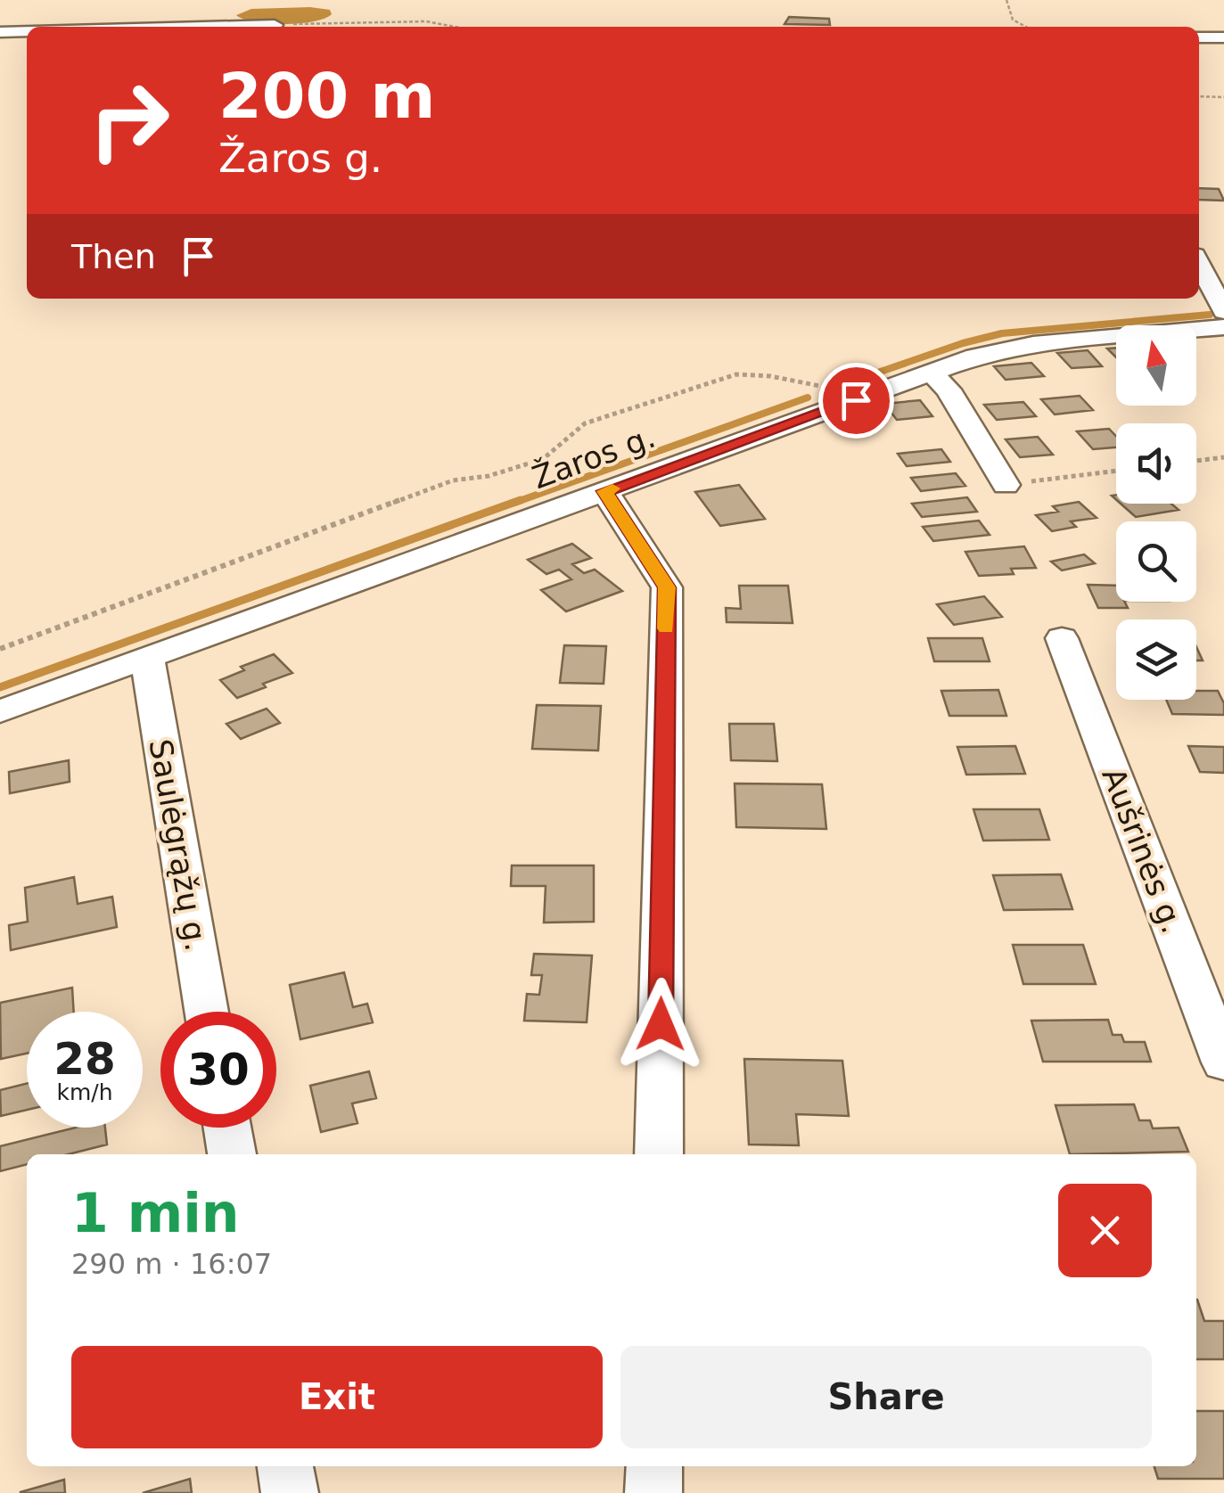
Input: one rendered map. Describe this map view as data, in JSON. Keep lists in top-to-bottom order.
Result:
{
  "streets": {
    "street": ["Žaros g.", "Saulėgrąžų g.", "Aušrinės g."]
  },
  "crossings": [
    ["Žaros g.", "Saulėgrąžų g."]
  ],
  "north": "top",
  "page": {
    "turn": ["200 m", "Žaros g."],
    "then": "Then",
    "speed": "28 km/h",
    "limit": "30",
    "heading": ["1 min", "290 m · 16:07"],
    "buttons": ["Exit", "Share"]
  }
}
